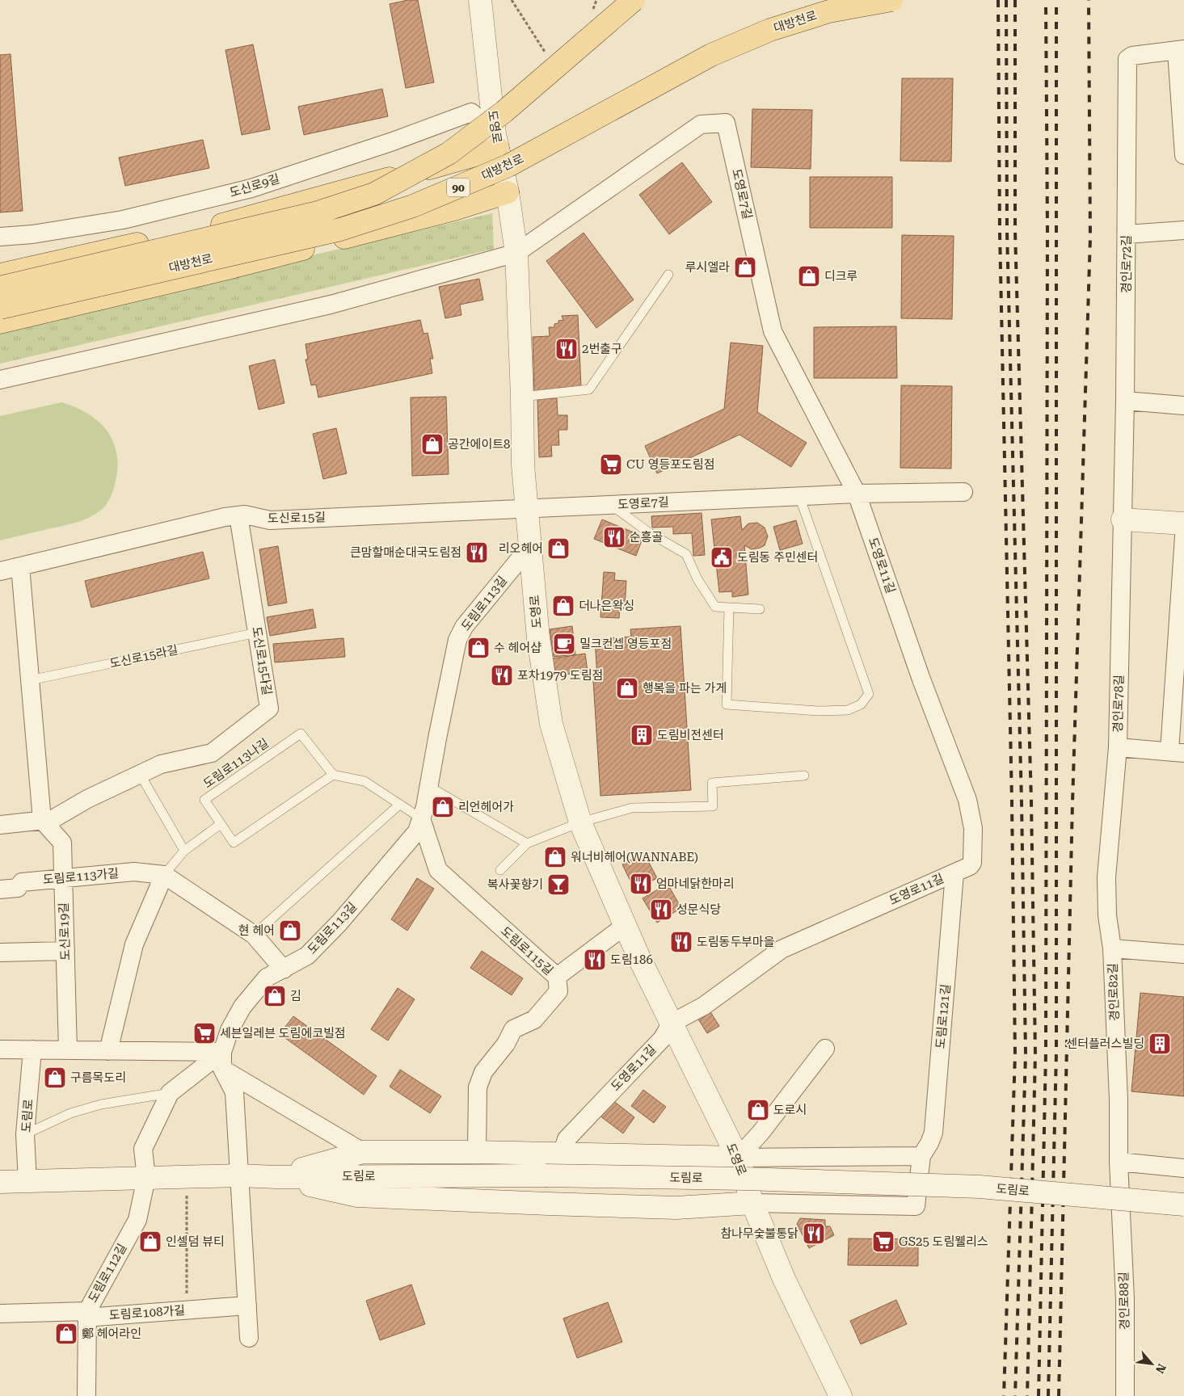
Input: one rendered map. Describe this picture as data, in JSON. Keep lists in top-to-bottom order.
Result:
{
  "streets": {
    "main road": [
      "대방천로",
      "도영로",
      "90",
      "도림로"
    ],
    "street": [
      "도신로9길",
      "도영로7길",
      "경인로72길",
      "도신로15길",
      "도영로11길",
      "도림로113길",
      "도신로15다길",
      "경인로78길",
      "도림로113가길",
      "도신로19길",
      "도림로115길",
      "경인로82길",
      "도림로121길",
      "도림로112길",
      "경인로88길",
      "도림로108가길"
    ],
    "lane": ["도신로15라길", "도림로113나길"]
  },
  "crossings": [
    ["도영로", "도신로9길"],
    ["도영로", "도영로7길"],
    ["도영로", "도신로15길"],
    ["도영로", "도영로11길"],
    ["도영로", "도림로113길"],
    ["도영로7길", "도신로15길"],
    ["도영로7길", "도영로11길"],
    ["경인로72길", "경인로78길"],
    ["도신로15길", "도신로15다길"],
    ["도영로11길", "도림로121길"],
    ["도림로113길", "도림로113가길"],
    ["도림로113길", "도림로115길"],
    ["도신로15라길", "도신로15다길"],
    ["도신로15다길", "도신로19길"],
    ["경인로78길", "경인로82길"],
    ["도림로113가길", "도신로19길"],
    ["경인로82길", "경인로88길"],
    ["도림로", "도림로112길"],
    ["도림로112길", "도림로108가길"]
  ],
  "places": {
    "shop": [
      "루시엘라",
      "디크루",
      "공간에이트8",
      "리오헤어",
      "더나은왁싱",
      "수 헤어샵",
      "행복을 파는 가게",
      "리언헤어가",
      "워너비헤어(WANNABE)",
      "현 헤어",
      "김",
      "구름목도리",
      "도로시",
      "인셀덤 뷰티",
      "鄭 헤어라인"
    ],
    "restaurant": [
      "2번출구",
      "순흥골",
      "큰맘할매순대국도림점",
      "포차1979 도림점",
      "엄마네닭한마리",
      "성문식당",
      "도림동두부마을",
      "도림186",
      "참나무숯불통닭"
    ],
    "supermarket": ["CU 영등포도림점", "세븐일레븐 도림에코빌점", "GS25 도림웰리스"],
    "public building": ["도림동 주민센터"],
    "cafe": ["밀크컨셉 영등포점"],
    "building": ["도림비전센터", "센터플러스빌딩"],
    "bar": ["복사꽃향기"]
  },
  "north": "bottom right"
}
